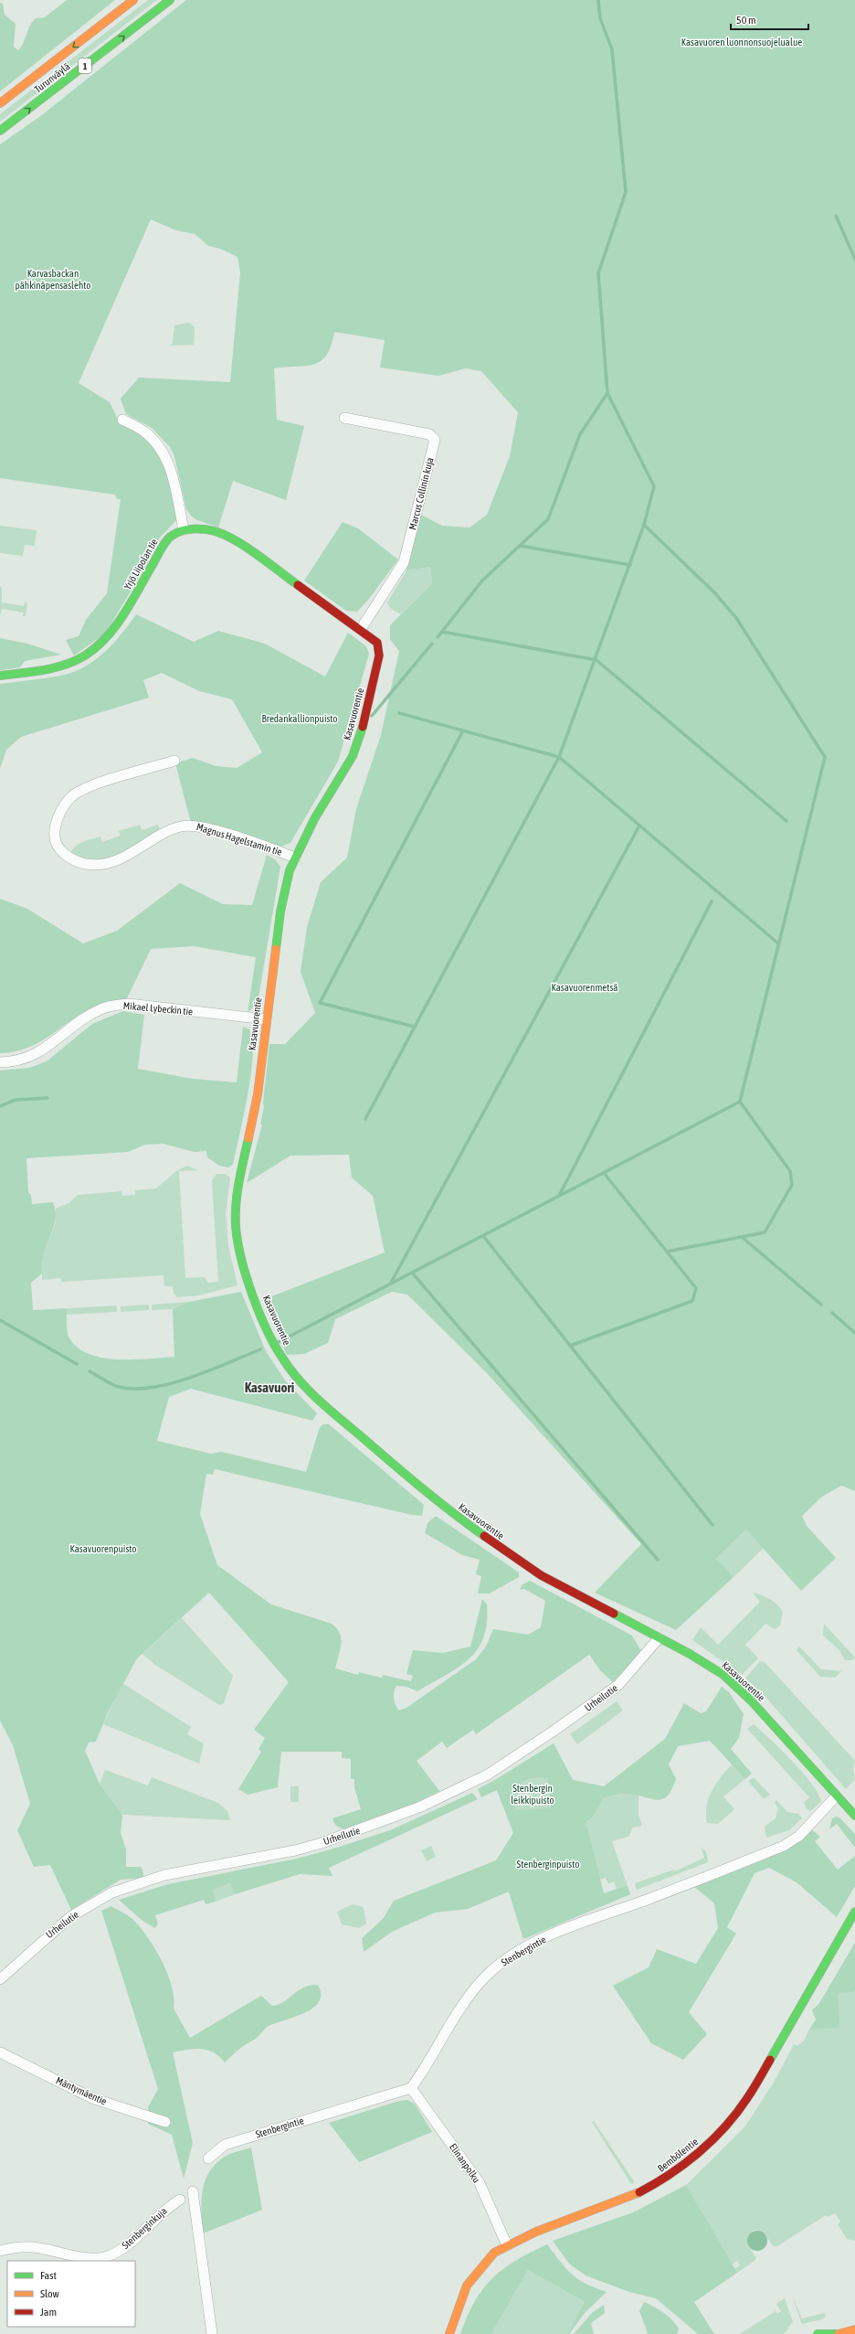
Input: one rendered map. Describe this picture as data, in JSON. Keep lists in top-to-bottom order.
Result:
{
  "streets": {
    "main road": [
      "1",
      "Turunväylä",
      "Yrjö Liipolan tie",
      "Kasavuorentie",
      "Bembölentie"
    ],
    "street": [
      "Marcus Collinin kuja",
      "Magnus Hagelstamin tie",
      "Mikael Lybeckin tie",
      "Urheilutie",
      "Stenbergintie",
      "Mäntymäentie",
      "Elinanpolku",
      "Stenberginkuja"
    ]
  },
  "crossings": [
    ["Marcus Collinin kuja", "Yrjö Liipolan tie"],
    ["Marcus Collinin kuja", "Kasavuorentie"],
    ["Yrjö Liipolan tie", "Kasavuorentie"],
    ["Kasavuorentie", "Magnus Hagelstamin tie"],
    ["Kasavuorentie", "Mikael Lybeckin tie"],
    ["Kasavuorentie", "Urheilutie"],
    ["Kasavuorentie", "Stenbergintie"],
    ["Stenbergintie", "Elinanpolku"],
    ["Bembölentie", "Elinanpolku"]
  ],
  "districts": ["Kasavuori"],
  "parks": [
    "Kasavuoren luonnonsuojelualue",
    "Karvasbackan pähkinäpensaslehto",
    "Bredankallionpuisto",
    "Kasavuorenmetsä",
    "Kasavuorenpuisto",
    "Stenbergin leikkipuisto",
    "Stenberginpuisto"
  ],
  "legend": ["Fast", "Slow", "Jam"],
  "scale_bar": "50 m"
}
